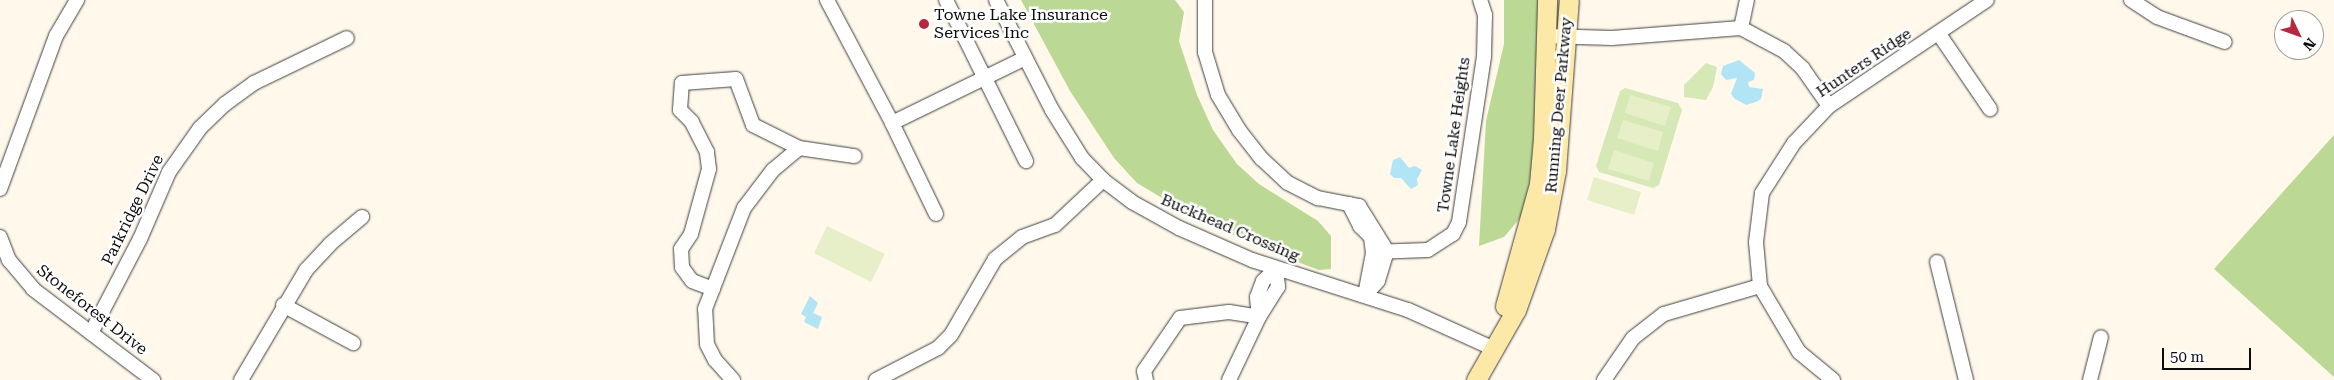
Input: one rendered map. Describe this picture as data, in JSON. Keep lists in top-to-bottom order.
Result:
{
  "streets": {
    "street": [
      "Hunters Ridge",
      "Running Deer Parkway",
      "Towne Lake Heights",
      "Parkridge Drive",
      "Buckhead Crossing",
      "Stoneforest Drive"
    ]
  },
  "crossings": [
    ["Running Deer Parkway", "Buckhead Crossing"],
    ["Parkridge Drive", "Stoneforest Drive"]
  ],
  "places": ["Towne Lake Insurance Services Inc"],
  "scale_bar": "50 m",
  "north": "bottom right"
}
